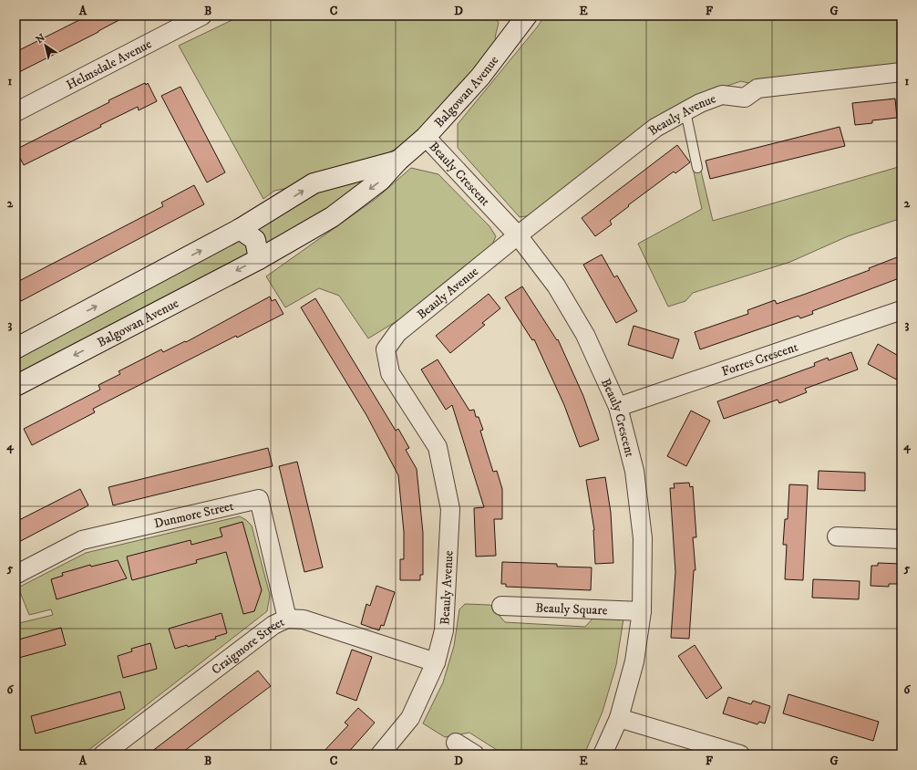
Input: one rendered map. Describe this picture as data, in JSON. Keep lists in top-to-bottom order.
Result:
{
  "streets": {
    "street": [
      "Helmsdale Avenue",
      "Balgowan Avenue",
      "Beauly Avenue",
      "Beauly Crescent",
      "Forres Crescent",
      "Dunmore Street",
      "Beauly Square",
      "Craigmore Street"
    ]
  },
  "crossings": [
    ["Balgowan Avenue", "Beauly Crescent"],
    ["Beauly Avenue", "Beauly Crescent"],
    ["Beauly Avenue", "Craigmore Street"],
    ["Beauly Crescent", "Forres Crescent"],
    ["Beauly Crescent", "Beauly Square"],
    ["Dunmore Street", "Craigmore Street"]
  ],
  "north": "top left",
  "grid": {
    "columns": [
      "A",
      "B",
      "C",
      "D",
      "E",
      "F",
      "G"
    ],
    "rows": [
      "1",
      "2",
      "3",
      "4",
      "5",
      "6"
    ]
  }
}
